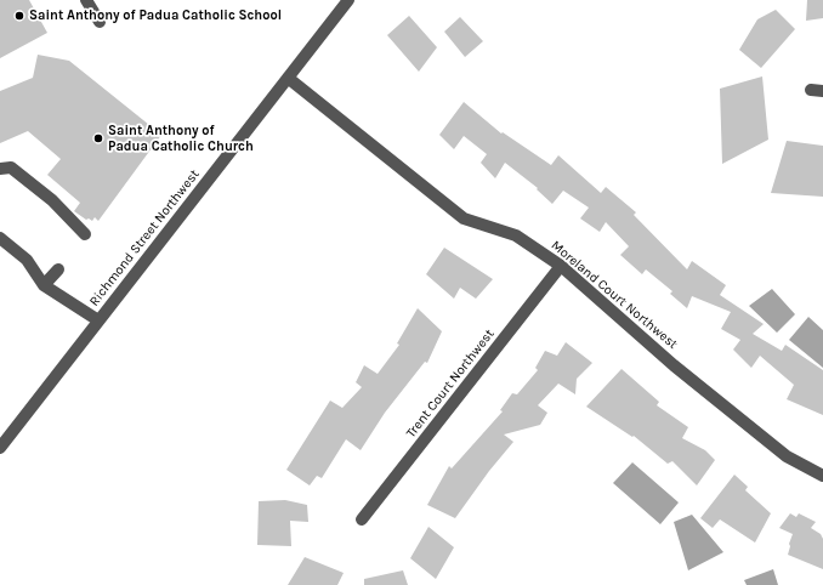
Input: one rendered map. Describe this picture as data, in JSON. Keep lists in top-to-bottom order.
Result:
{
  "streets": {
    "street": ["Richmond Street Northwest", "Moreland Court Northwest", "Trent Court Northwest"]
  },
  "crossings": [
    ["Richmond Street Northwest", "Moreland Court Northwest"],
    ["Moreland Court Northwest", "Trent Court Northwest"]
  ],
  "places": ["Saint Anthony of Padua Catholic School", "Saint Anthony of Padua Catholic Church"]
}
